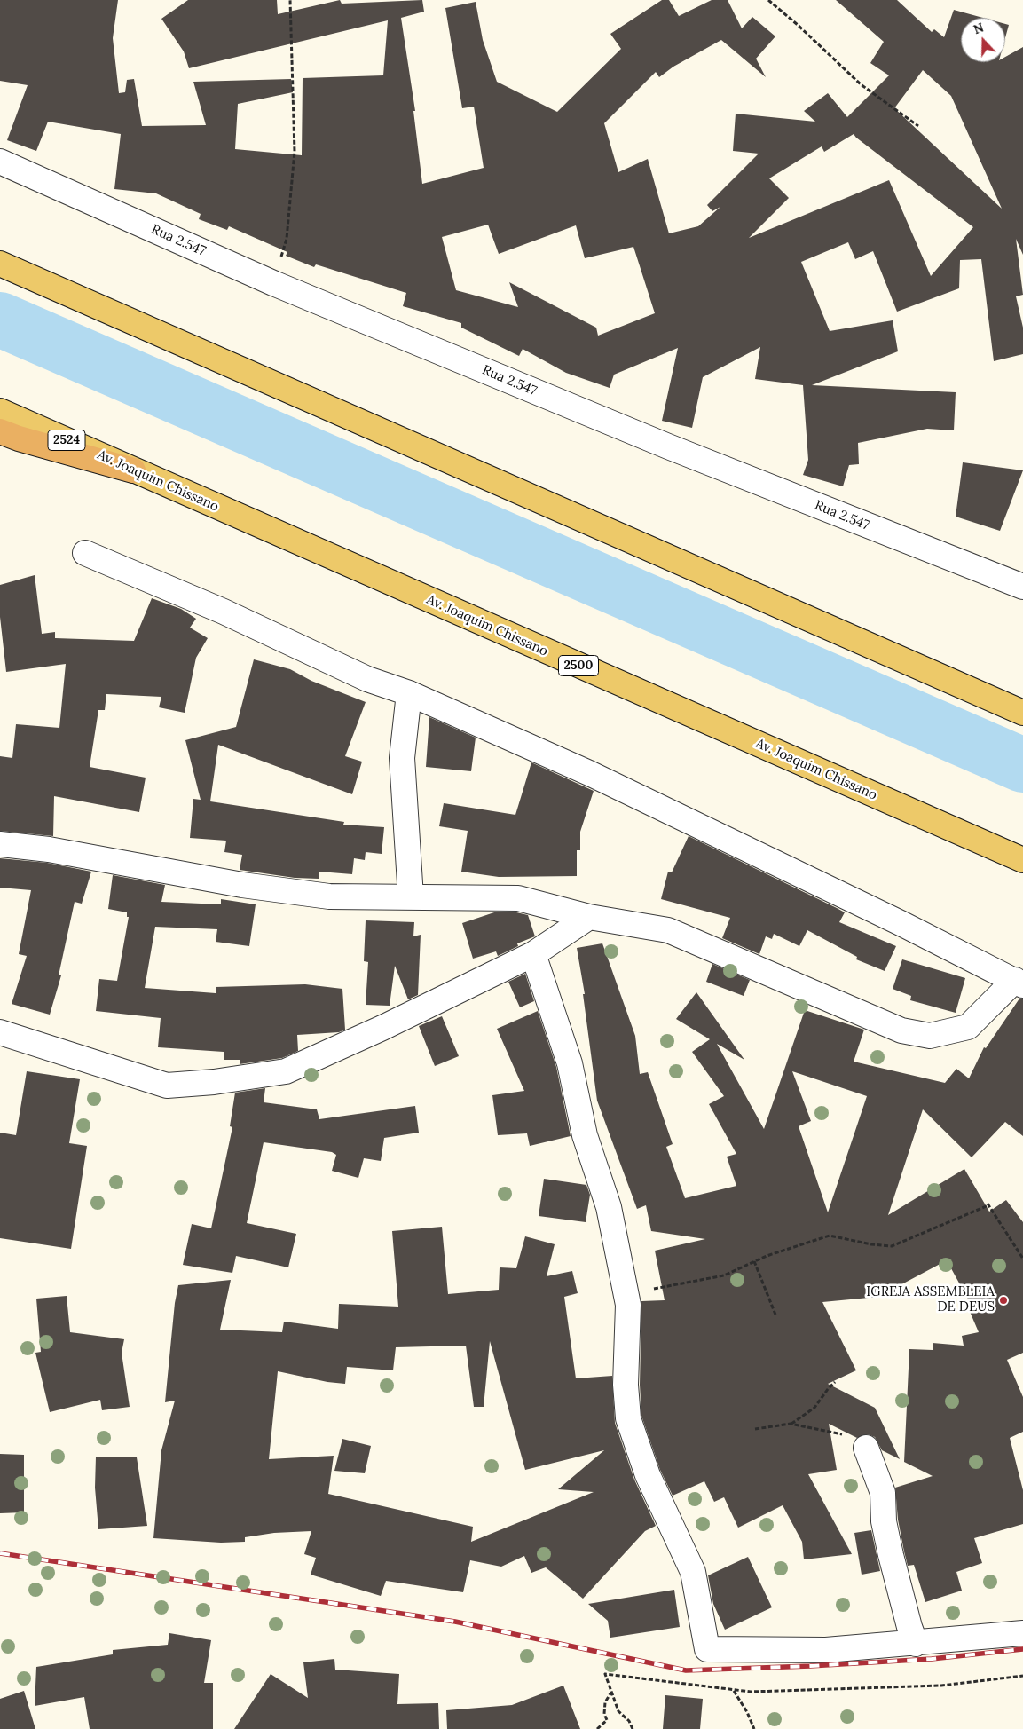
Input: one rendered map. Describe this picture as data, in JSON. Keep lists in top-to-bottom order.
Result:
{
  "streets": {
    "main road": ["2524", "Av. Joaquim Chissano", "2500"],
    "street": ["Rua 2.547"]
  },
  "places": ["IGREJA ASSEMBLEIA DE DEUS"],
  "north": "top"
}
